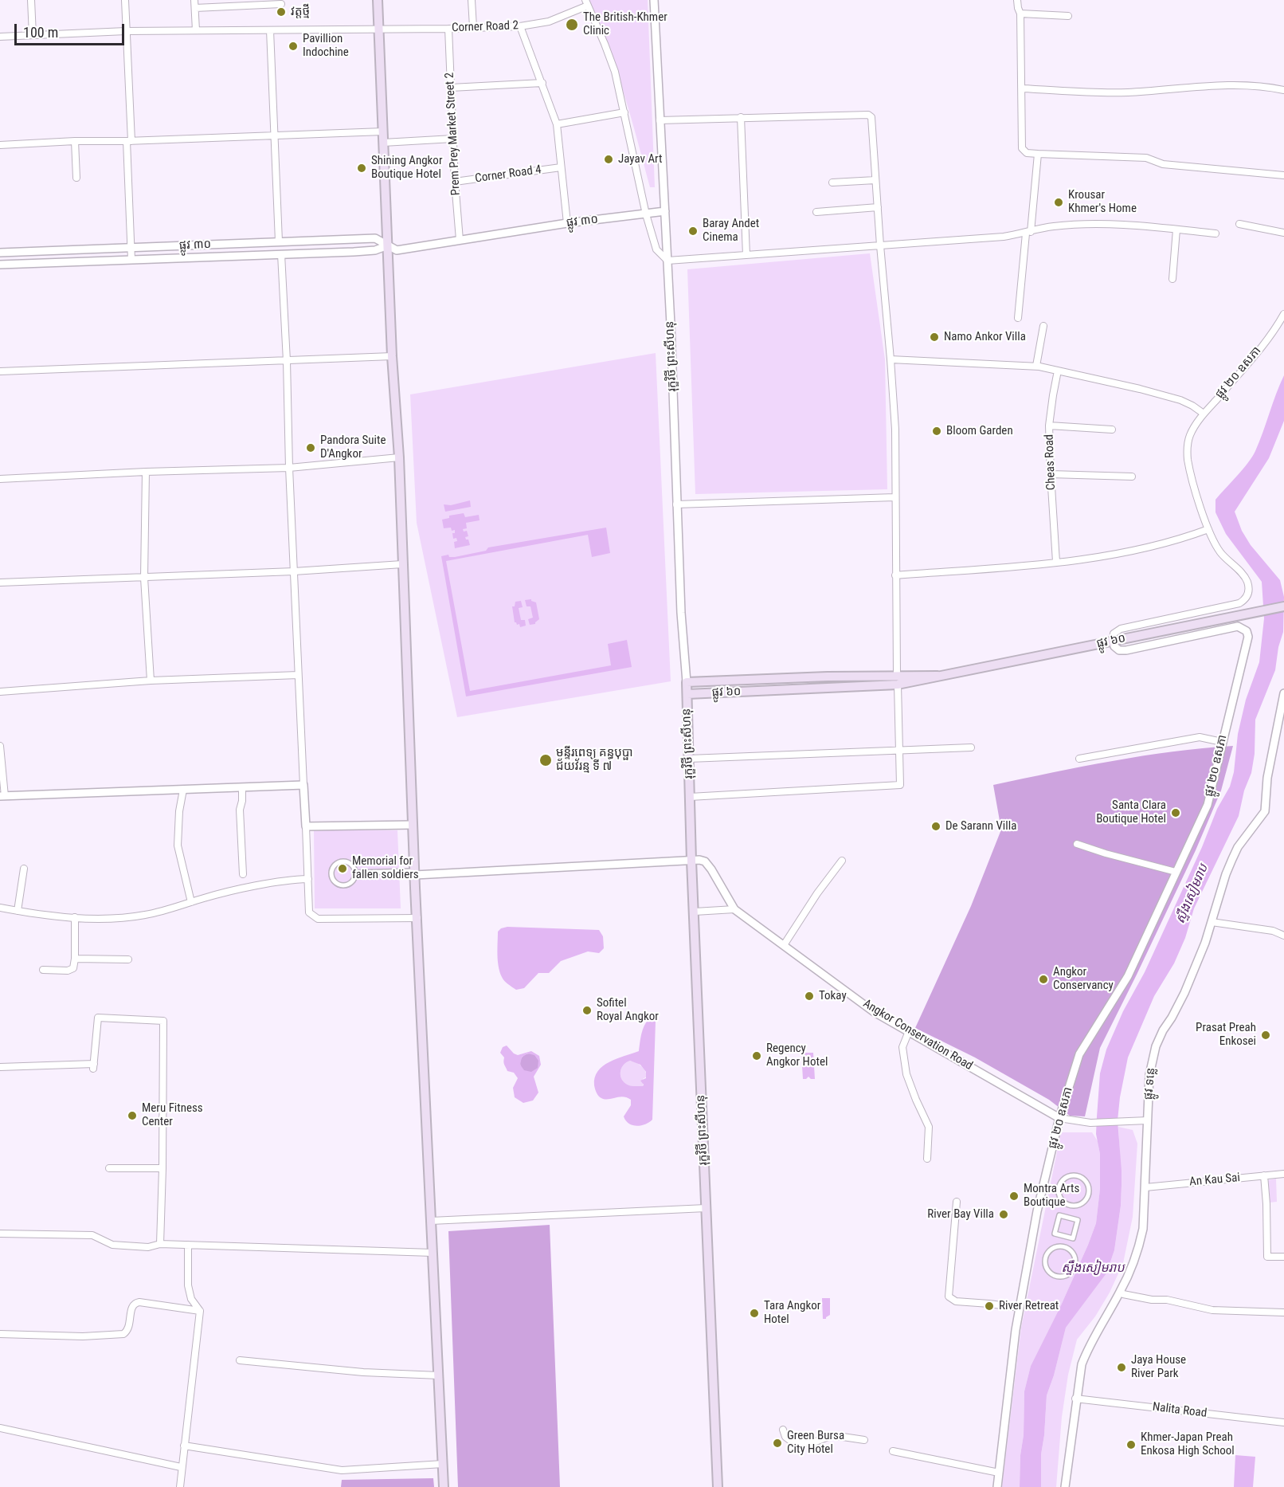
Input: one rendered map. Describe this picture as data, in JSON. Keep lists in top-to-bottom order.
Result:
{
  "streets": {
    "main road": ["រុក្ខវិថី ព្រះសីហនុ", "ផ្លូវ ៦០"],
    "street": [
      "Corner Road 2",
      "Prem Prey Market Street 2",
      "Corner Road 4",
      "ផ្លូវ ៣០",
      "ផ្លូវ ២០ ឧសភា",
      "Cheas Road",
      "Angkor Conservation Road",
      "ផ្លូវ ទន្លេ",
      "An Kau Sai",
      "Nalita Road"
    ]
  },
  "crossings": [
    ["Corner Road 2", "Prem Prey Market Street 2"],
    ["Prem Prey Market Street 2", "Corner Road 4"],
    ["Prem Prey Market Street 2", "ផ្លូវ ៣០"],
    ["ផ្លូវ ៣០", "រុក្ខវិថី ព្រះសីហនុ"],
    ["រុក្ខវិថី ព្រះសីហនុ", "ផ្លូវ ៦០"],
    ["ផ្លូវ ២០ ឧសភា", "ផ្លូវ ៦០"],
    ["ផ្លូវ ២០ ឧសភា", "Angkor Conservation Road"],
    ["ផ្លូវ ទន្លេ", "An Kau Sai"],
    ["ផ្លូវ ទន្លេ", "Nalita Road"]
  ],
  "water": ["ស្ទឹងសៀមរាប"],
  "places": [
    "វត្តថ្មី",
    "The British-Khmer Clinic",
    "Pavillion Indochine",
    "Jayav Art",
    "Shining Angkor Boutique Hotel",
    "Krousar Khmer's Home",
    "Baray Andet Cinema",
    "Namo Ankor Villa",
    "Bloom Garden",
    "Pandora Suite D'Angkor",
    "មន្ទីរពេទ្យ គន្ធបុប្ផា ជ័យវ័រន្ម ទី ៧",
    "Santa Clara Boutique Hotel",
    "De Sarann Villa",
    "Memorial for fallen soldiers",
    "Angkor Conservancy",
    "Tokay",
    "Sofitel Royal Angkor",
    "Prasat Preah Enkosei",
    "Regency Angkor Hotel",
    "Meru Fitness Center",
    "Montra Arts Boutique",
    "River Bay Villa",
    "River Retreat",
    "Tara Angkor Hotel",
    "Jaya House River Park",
    "Green Bursa City Hotel",
    "Khmer-Japan Preah Enkosa High School"
  ],
  "scale_bar": "100 m"
}
